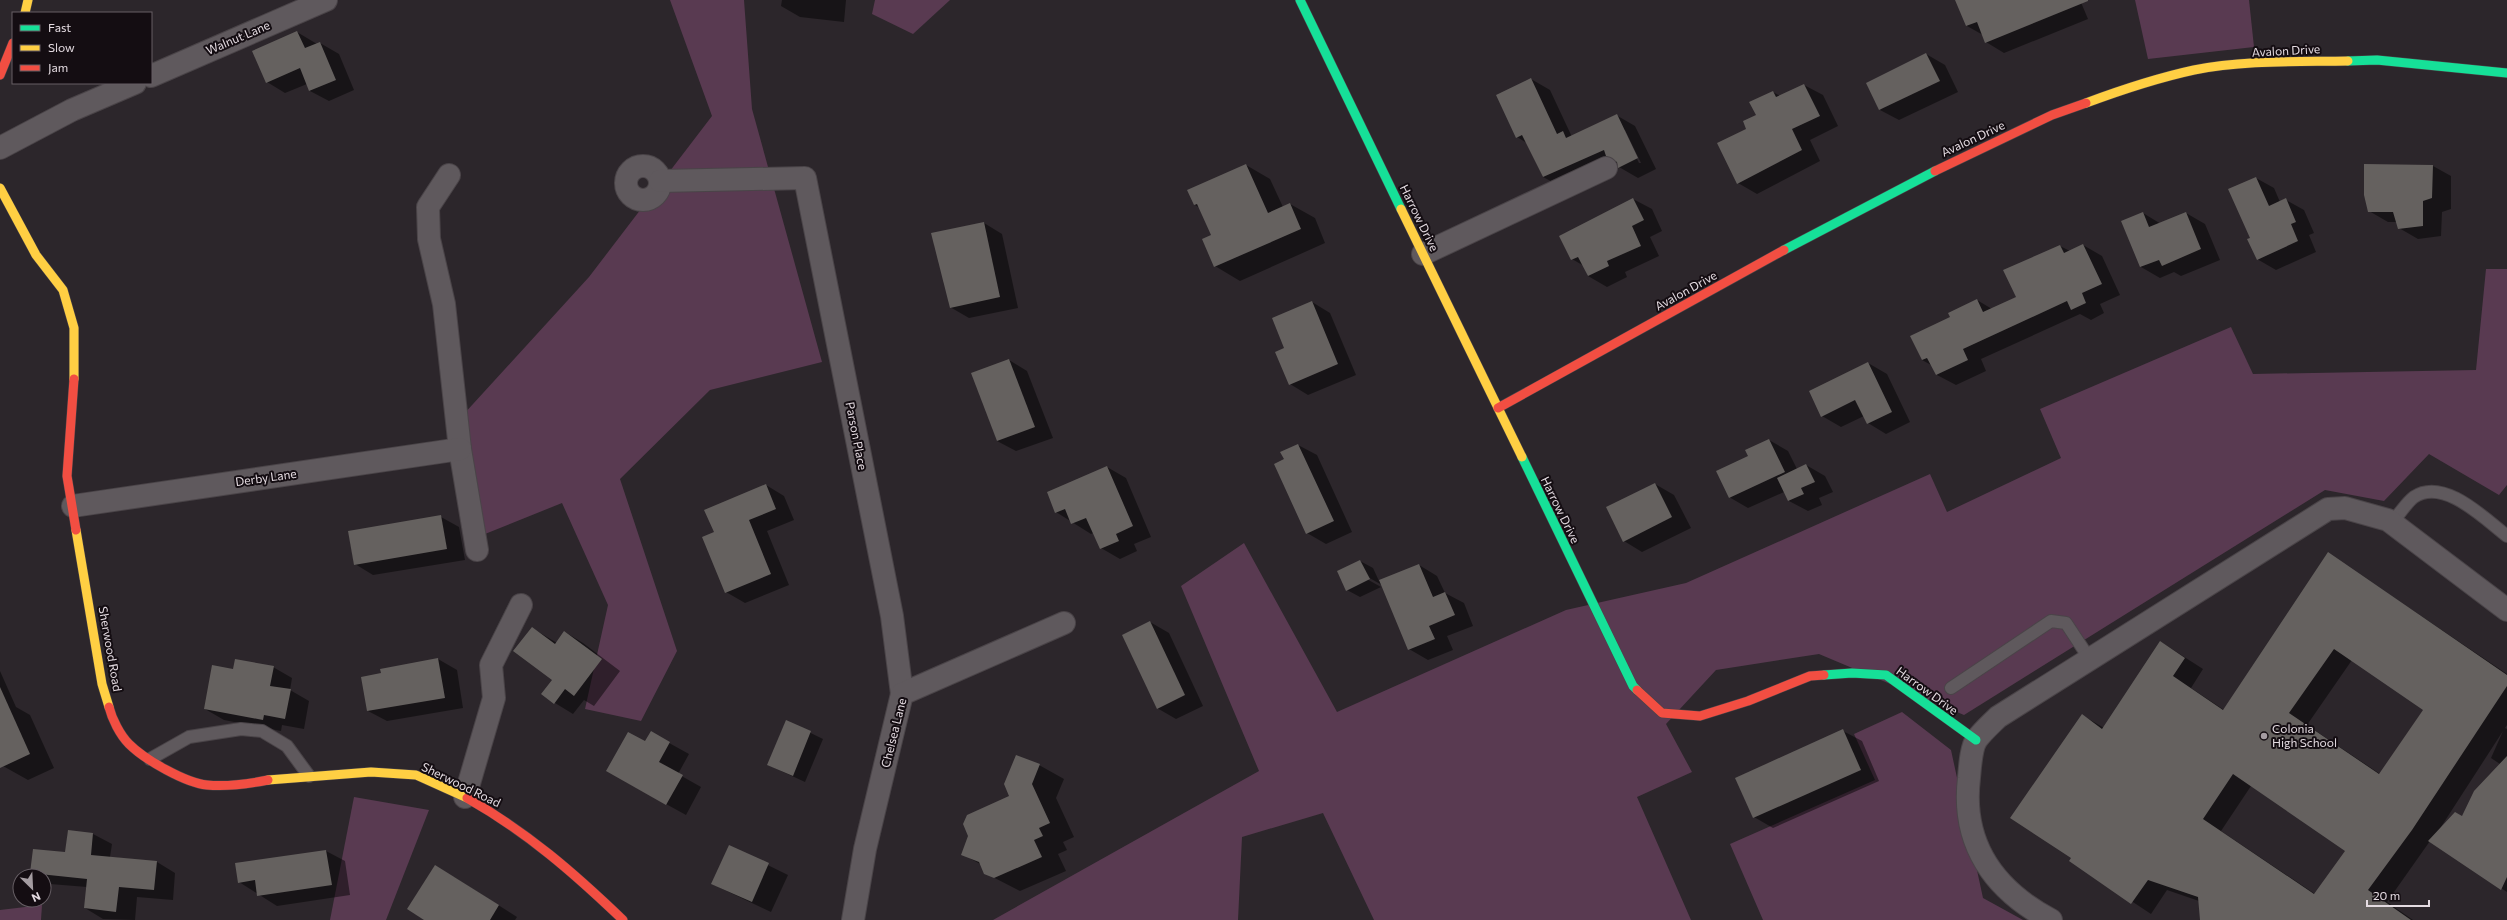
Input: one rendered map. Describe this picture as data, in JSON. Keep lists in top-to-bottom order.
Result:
{
  "streets": {
    "street": [
      "Walnut Lane",
      "Avalon Drive",
      "Harrow Drive",
      "Parson Place",
      "Derby Lane",
      "Sherwood Road",
      "Chelsea Lane"
    ]
  },
  "crossings": [
    ["Avalon Drive", "Harrow Drive"],
    ["Parson Place", "Chelsea Lane"],
    ["Derby Lane", "Sherwood Road"]
  ],
  "places": ["Colonia High School"],
  "legend": ["Fast", "Slow", "Jam"],
  "scale_bar": "20 m",
  "north": "bottom right"
}
